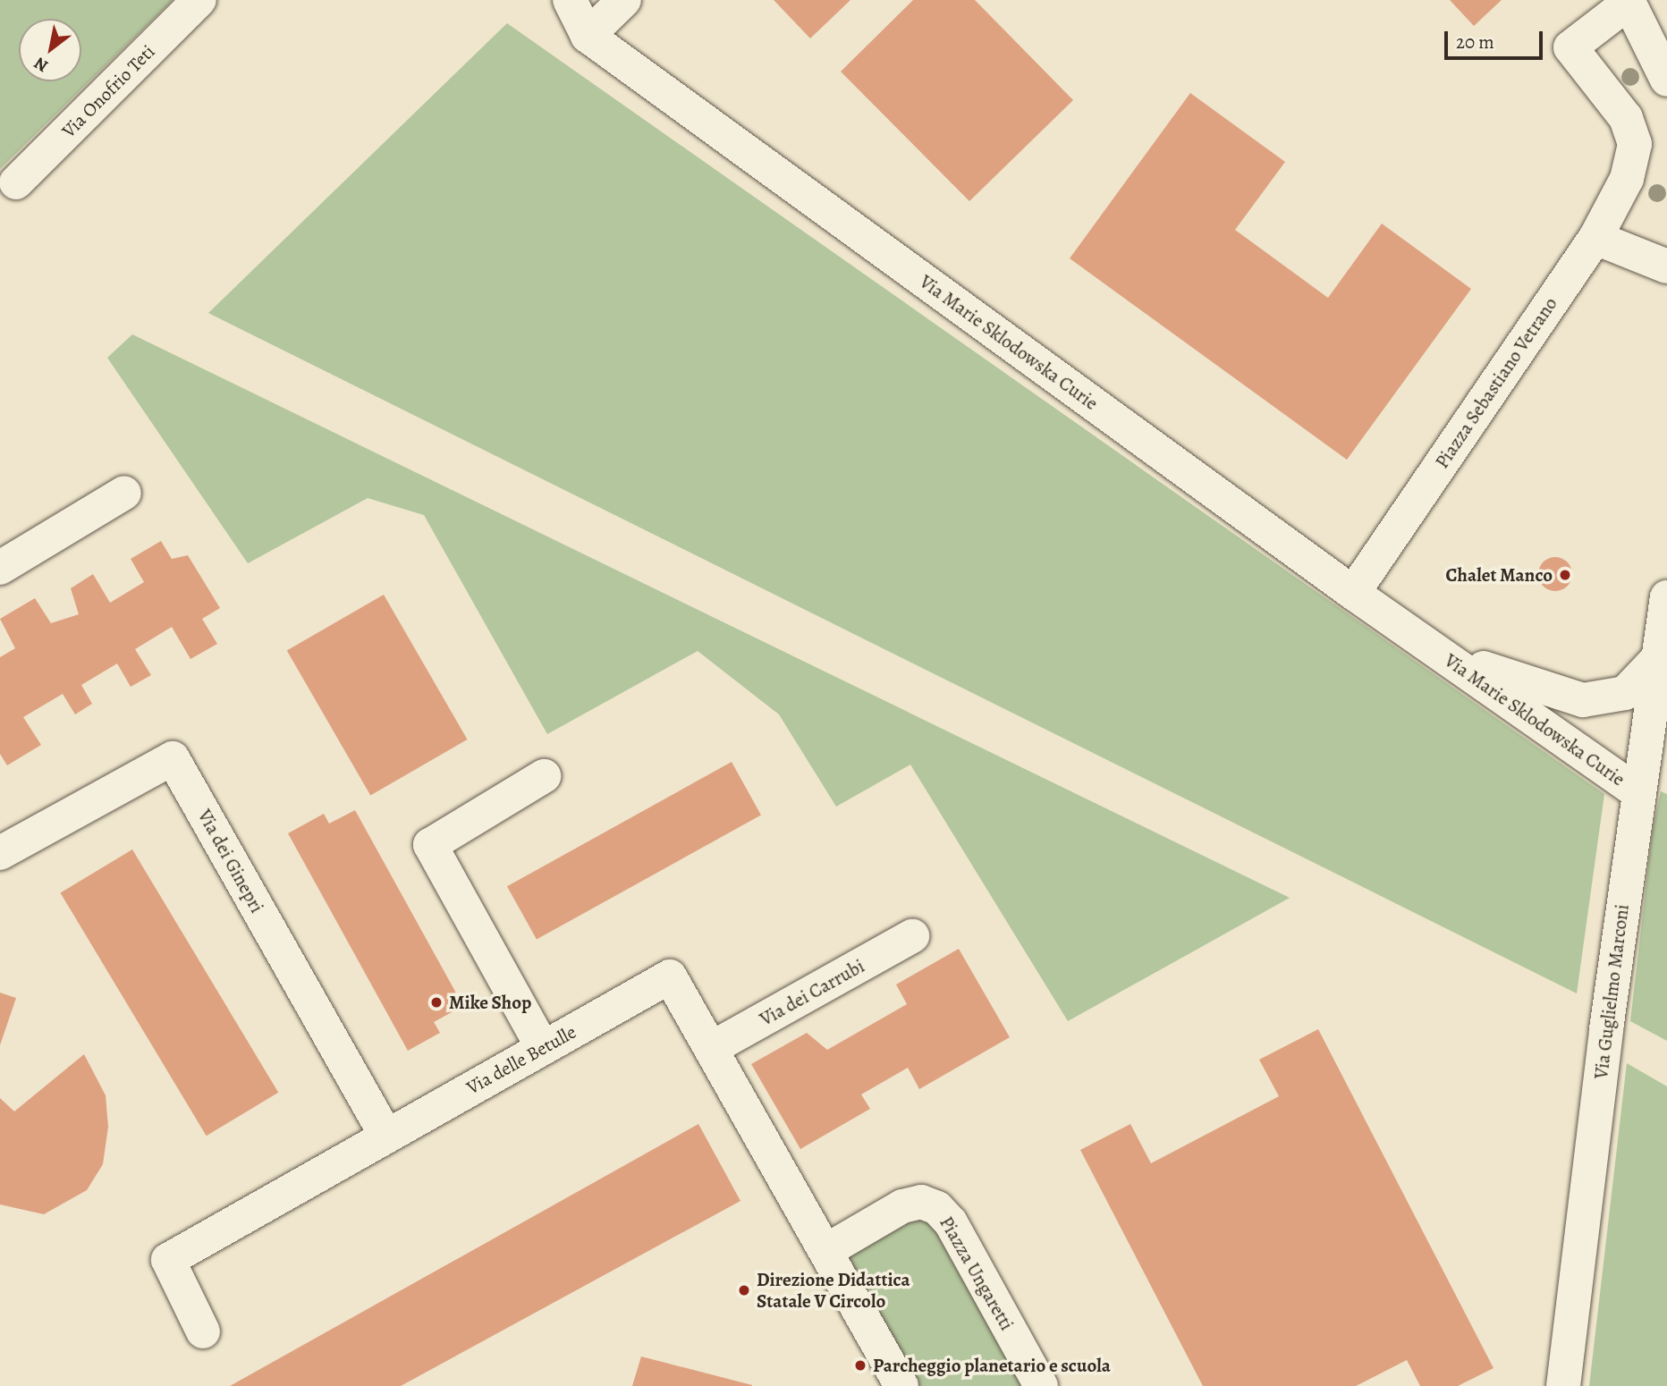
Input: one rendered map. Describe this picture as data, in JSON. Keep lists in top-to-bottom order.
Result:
{
  "streets": {
    "street": [
      "Via Onofrio Teti",
      "Via Marie Sklodowska Curie",
      "Piazza Sebastiano Vetrano",
      "Via dei Ginepri",
      "Via Guglielmo Marconi",
      "Via dei Carrubi",
      "Via delle Betulle",
      "Piazza Ungaretti"
    ]
  },
  "crossings": [
    ["Via Marie Sklodowska Curie", "Piazza Sebastiano Vetrano"],
    ["Via Marie Sklodowska Curie", "Via Guglielmo Marconi"],
    ["Via dei Ginepri", "Via delle Betulle"],
    ["Via dei Carrubi", "Via delle Betulle"],
    ["Via delle Betulle", "Piazza Ungaretti"]
  ],
  "places": [
    "Chalet Manco",
    "Mike Shop",
    "Direzione Didattica Statale V Circolo",
    "Parcheggio planetario e scuola"
  ],
  "scale_bar": "20 m",
  "north": "bottom left"
}
